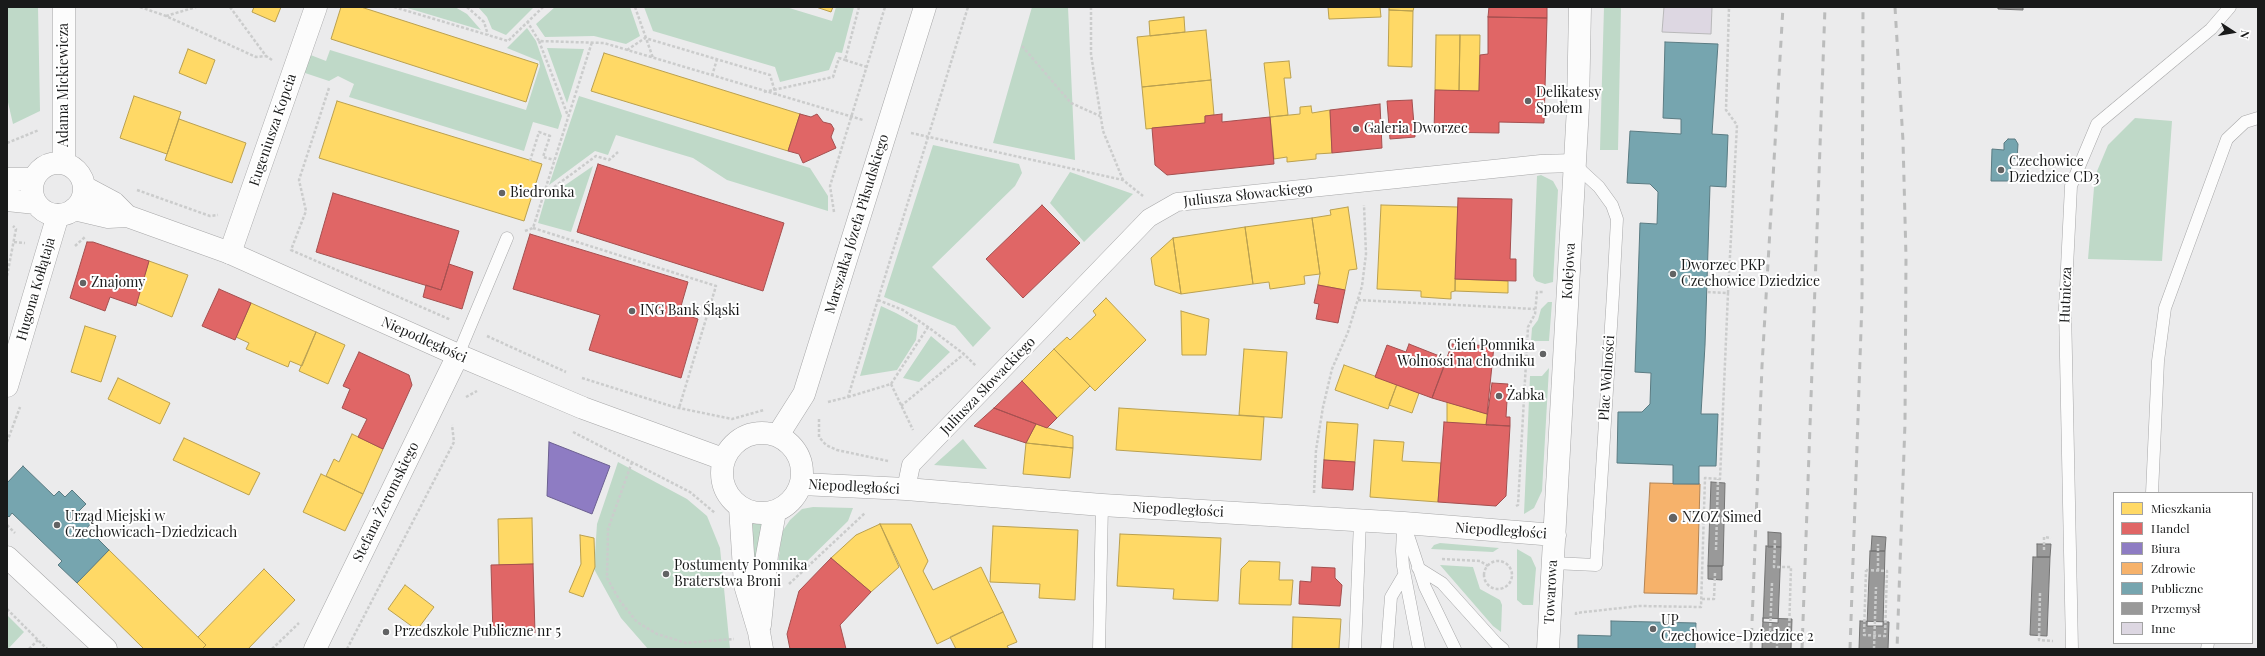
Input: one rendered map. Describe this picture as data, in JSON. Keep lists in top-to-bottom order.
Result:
{
  "streets": {
    "street": [
      "Adama Mickiewicza",
      "Eugeniusza Kopcia",
      "Juliusza Słowackiego",
      "Marszałka Józefa Piłsudskiego",
      "Kolejowa",
      "Hugona Kołłątaja",
      "Niepodległości",
      "Stefana Żeromskiego",
      "Towarowa"
    ],
    "lane": ["Hutnicza", "Plac Wolności"]
  },
  "crossings": [
    ["Adama Mickiewicza", "Hugona Kołłątaja"],
    ["Adama Mickiewicza", "Niepodległości"],
    ["Eugeniusza Kopcia", "Niepodległości"],
    ["Juliusza Słowackiego", "Kolejowa"],
    ["Juliusza Słowackiego", "Plac Wolności"],
    ["Marszałka Józefa Piłsudskiego", "Niepodległości"],
    ["Kolejowa", "Niepodległości"],
    ["Kolejowa", "Plac Wolności"],
    ["Kolejowa", "Towarowa"],
    ["Hugona Kołłątaja", "Niepodległości"],
    ["Niepodległości", "Stefana Żeromskiego"],
    ["Niepodległości", "Towarowa"],
    ["Plac Wolności", "Towarowa"]
  ],
  "places": [
    "Delikatesy Społem",
    "Galeria Dworzec",
    "Czechowice Dziedzice CD3",
    "Biedronka",
    "Dworzec PKP Czechowice Dziedzice",
    "Znajomy",
    "ING Bank Śląski",
    "Cień Pomnika Wolności na chodniku",
    "Żabka",
    "NZOZ Simed",
    "Urząd Miejski w Czechowicach-Dziedzicach",
    "Postumenty Pomnika Braterstwa Broni",
    "UP Czechowice-Dziedzice 2",
    "Przedszkole Publiczne nr 5"
  ],
  "legend": [
    "Mieszkania",
    "Handel",
    "Biura",
    "Zdrowie",
    "Publiczne",
    "Przemysł",
    "Inne"
  ],
  "north": "right"
}
